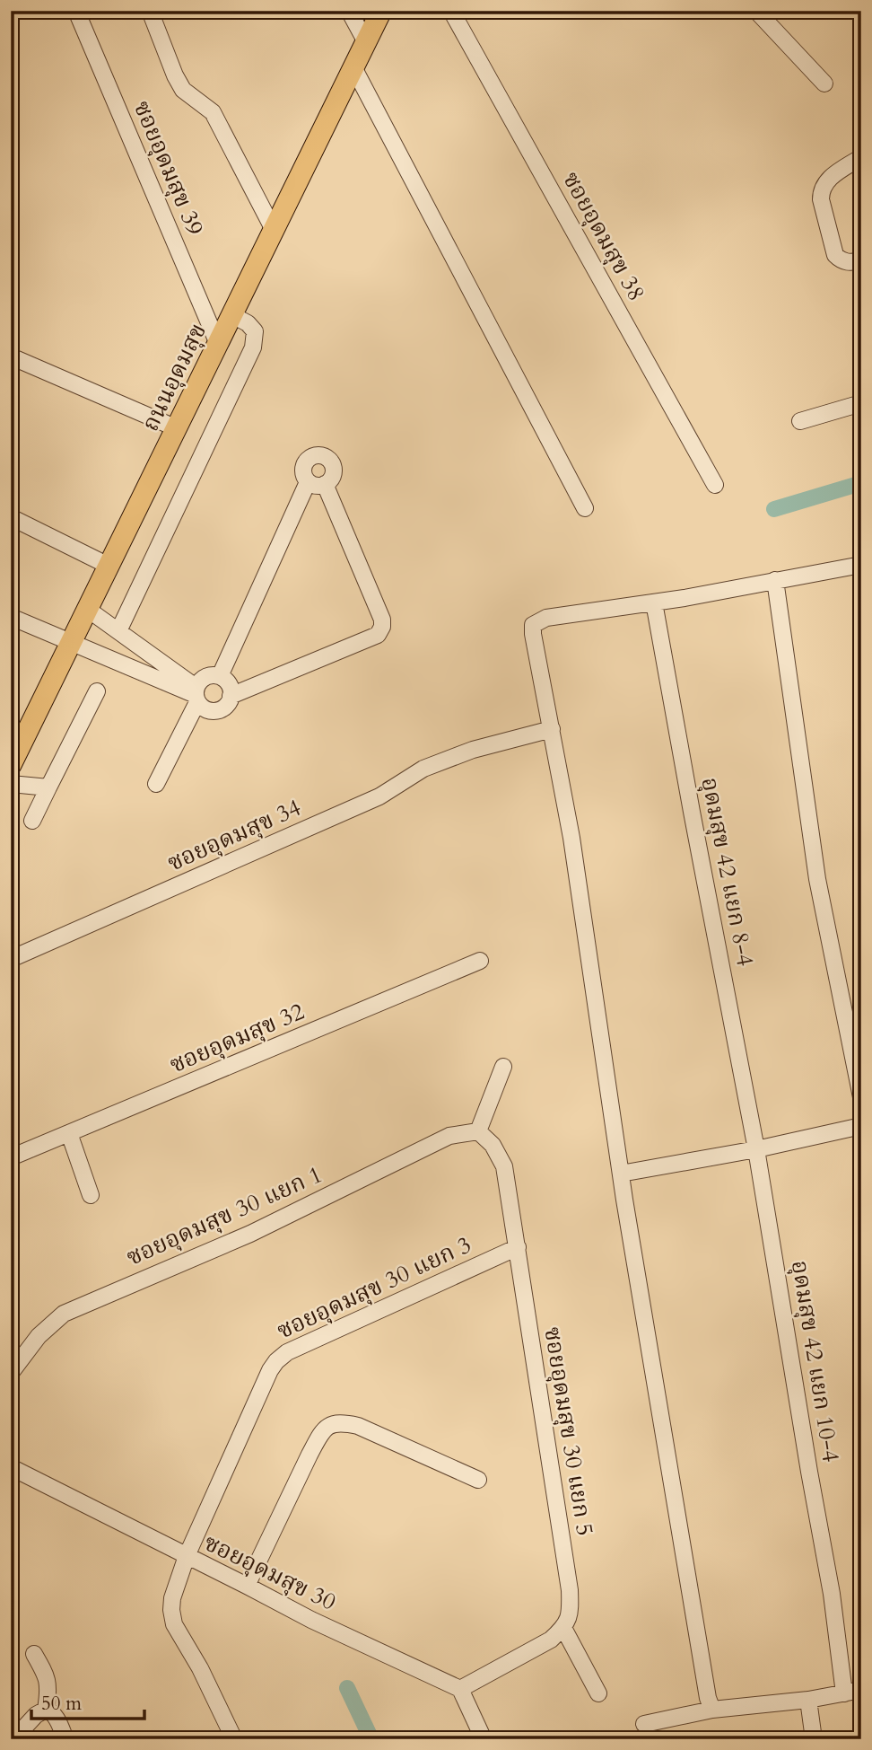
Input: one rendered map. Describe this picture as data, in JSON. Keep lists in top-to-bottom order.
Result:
{
  "streets": {
    "main road": ["ถนนอุดมสุข"],
    "street": [
      "ซอยอุดมสุข 39",
      "ซอยอุดมสุข 38",
      "ซอยอุดมสุข 34",
      "อุดมสุข 42 แยก 8-4",
      "ซอยอุดมสุข 32",
      "ซอยอุดมสุข 30 แยก 1",
      "ซอยอุดมสุข 30 แยก 3",
      "อุดมสุข 42 แยก 10-4",
      "ซอยอุดมสุข 30 แยก 5",
      "ซอยอุดมสุข 30"
    ]
  },
  "crossings": [
    ["ซอยอุดมสุข 39", "ถนนอุดมสุข"],
    ["อุดมสุข 42 แยก 8-4", "อุดมสุข 42 แยก 10-4"],
    ["ซอยอุดมสุข 30 แยก 1", "ซอยอุดมสุข 30 แยก 5"],
    ["ซอยอุดมสุข 30 แยก 3", "ซอยอุดมสุข 30 แยก 5"],
    ["ซอยอุดมสุข 30 แยก 3", "ซอยอุดมสุข 30"]
  ],
  "scale_bar": "50 m"
}
